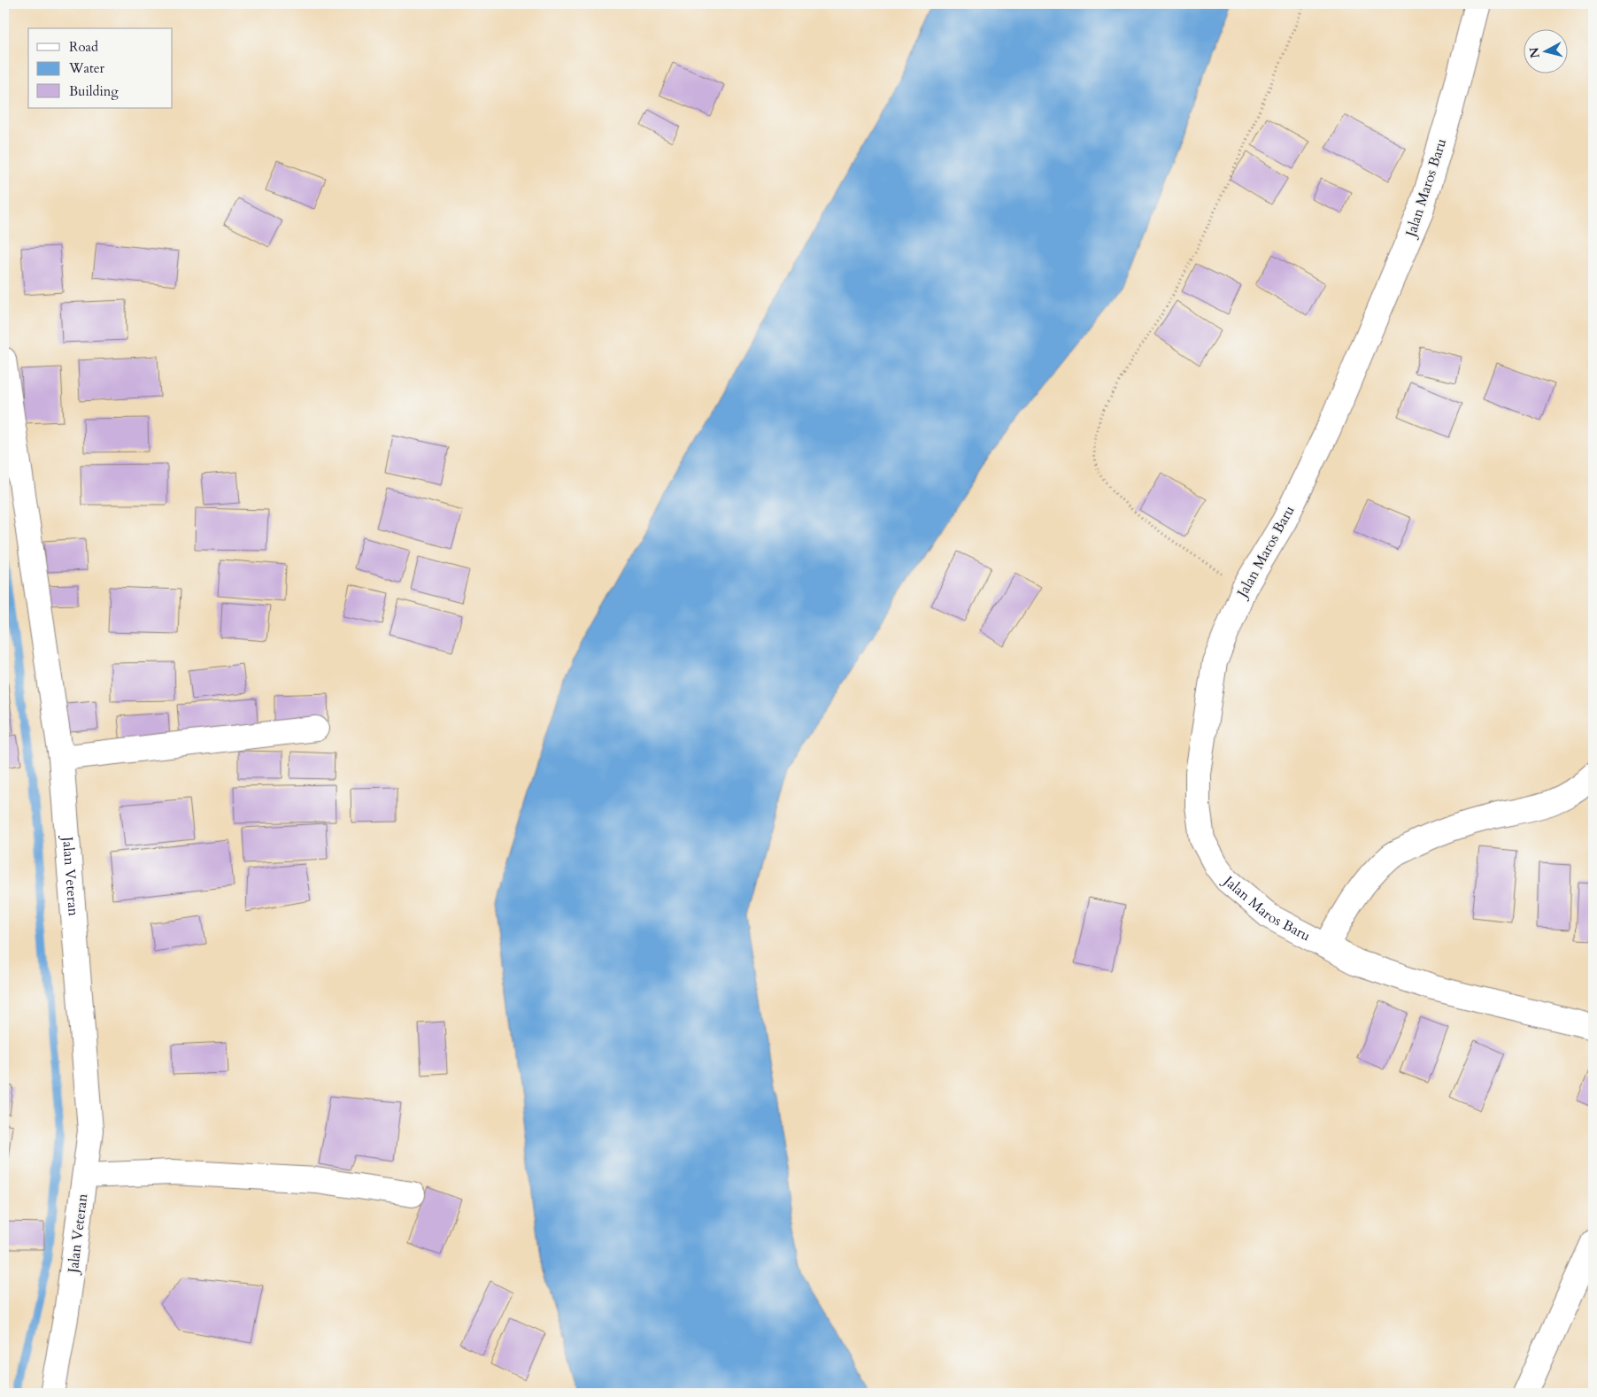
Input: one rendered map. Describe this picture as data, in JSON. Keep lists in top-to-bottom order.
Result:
{
  "streets": {
    "street": ["Jalan Maros Baru", "Jalan Veteran"]
  },
  "legend": ["Road", "Water", "Building"],
  "north": "left"
}
